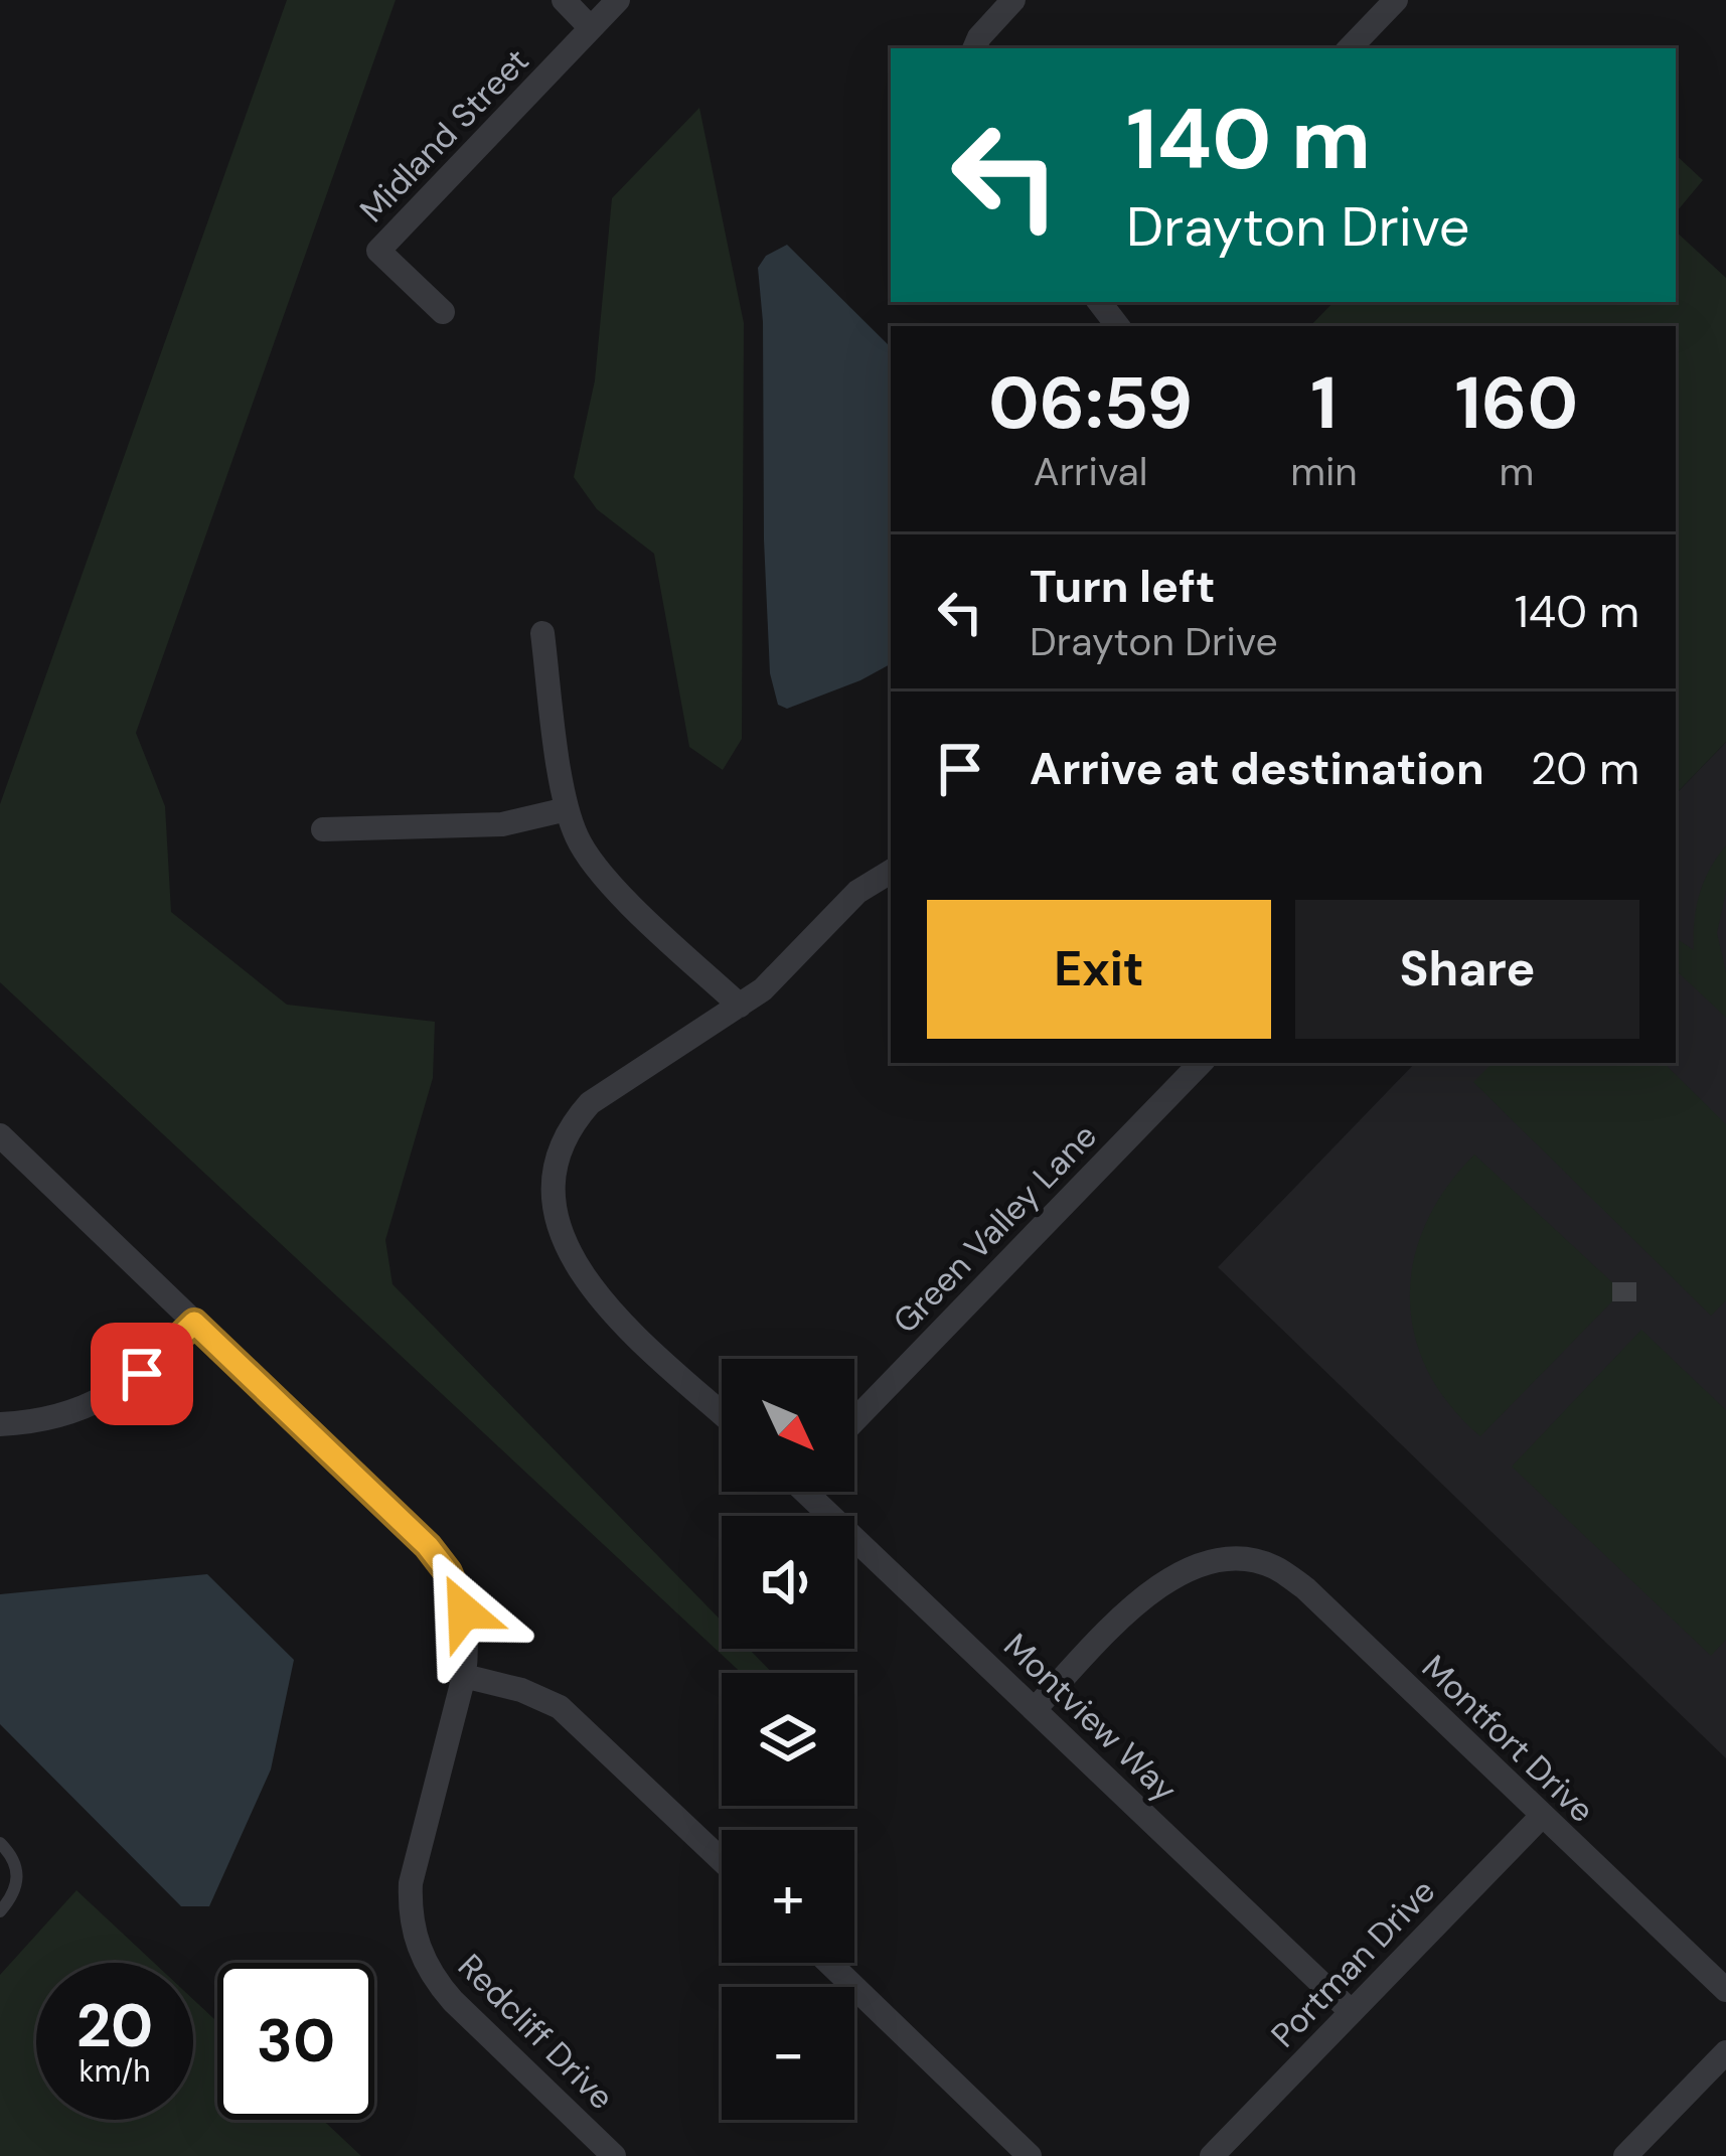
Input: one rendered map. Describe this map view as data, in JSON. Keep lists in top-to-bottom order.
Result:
{
  "streets": {
    "street": [
      "Midland Street",
      "Green Valley Lane",
      "Montview Way",
      "Montfort Drive",
      "Portman Drive",
      "Redcliff Drive"
    ]
  },
  "crossings": [
    ["Montview Way", "Montfort Drive"],
    ["Montview Way", "Portman Drive"],
    ["Montfort Drive", "Portman Drive"]
  ],
  "north": "bottom right",
  "page": {
    "turn": ["140 m", "Drayton Drive"],
    "eta": [
      "06:59",
      "Arrival",
      "1",
      "min",
      "160",
      "m"
    ],
    "list": [
      {
        "name": "Turn left",
        "note": "Drayton Drive",
        "value": "140 m"
      },
      {
        "name": "Arrive at destination",
        "value": "20 m"
      }
    ],
    "buttons": ["Exit", "Share"],
    "map_buttons": ["+", "−"],
    "speed": "20 km/h",
    "limit": "30"
  }
}
